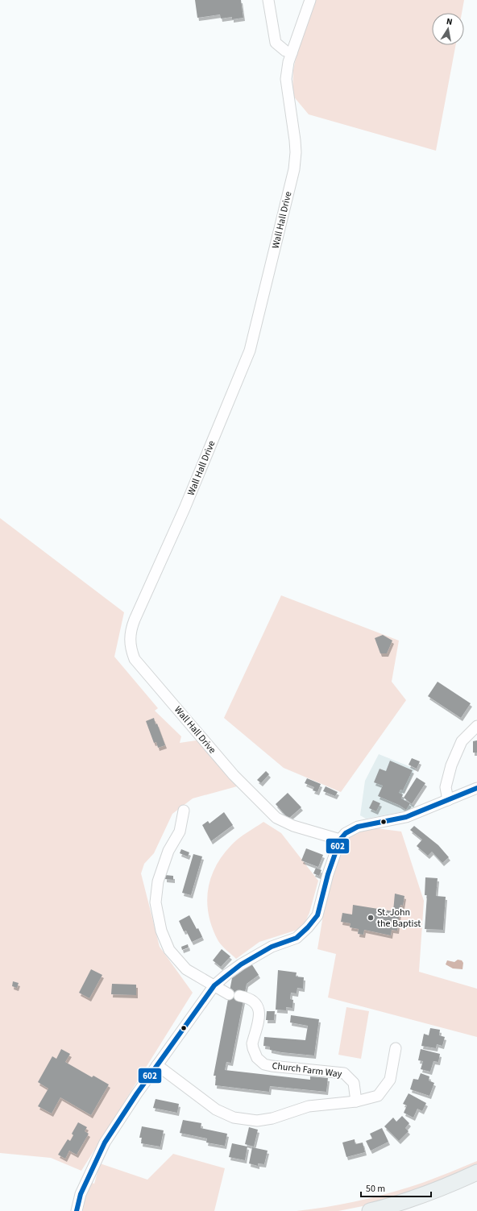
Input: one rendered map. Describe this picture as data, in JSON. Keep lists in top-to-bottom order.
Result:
{
  "streets": {
    "street": ["Wall Hall Drive", "Church Farm Way"]
  },
  "places": ["St. John the Baptist"],
  "lines": ["transit line 602"],
  "scale_bar": "50 m",
  "north": "top"
}
